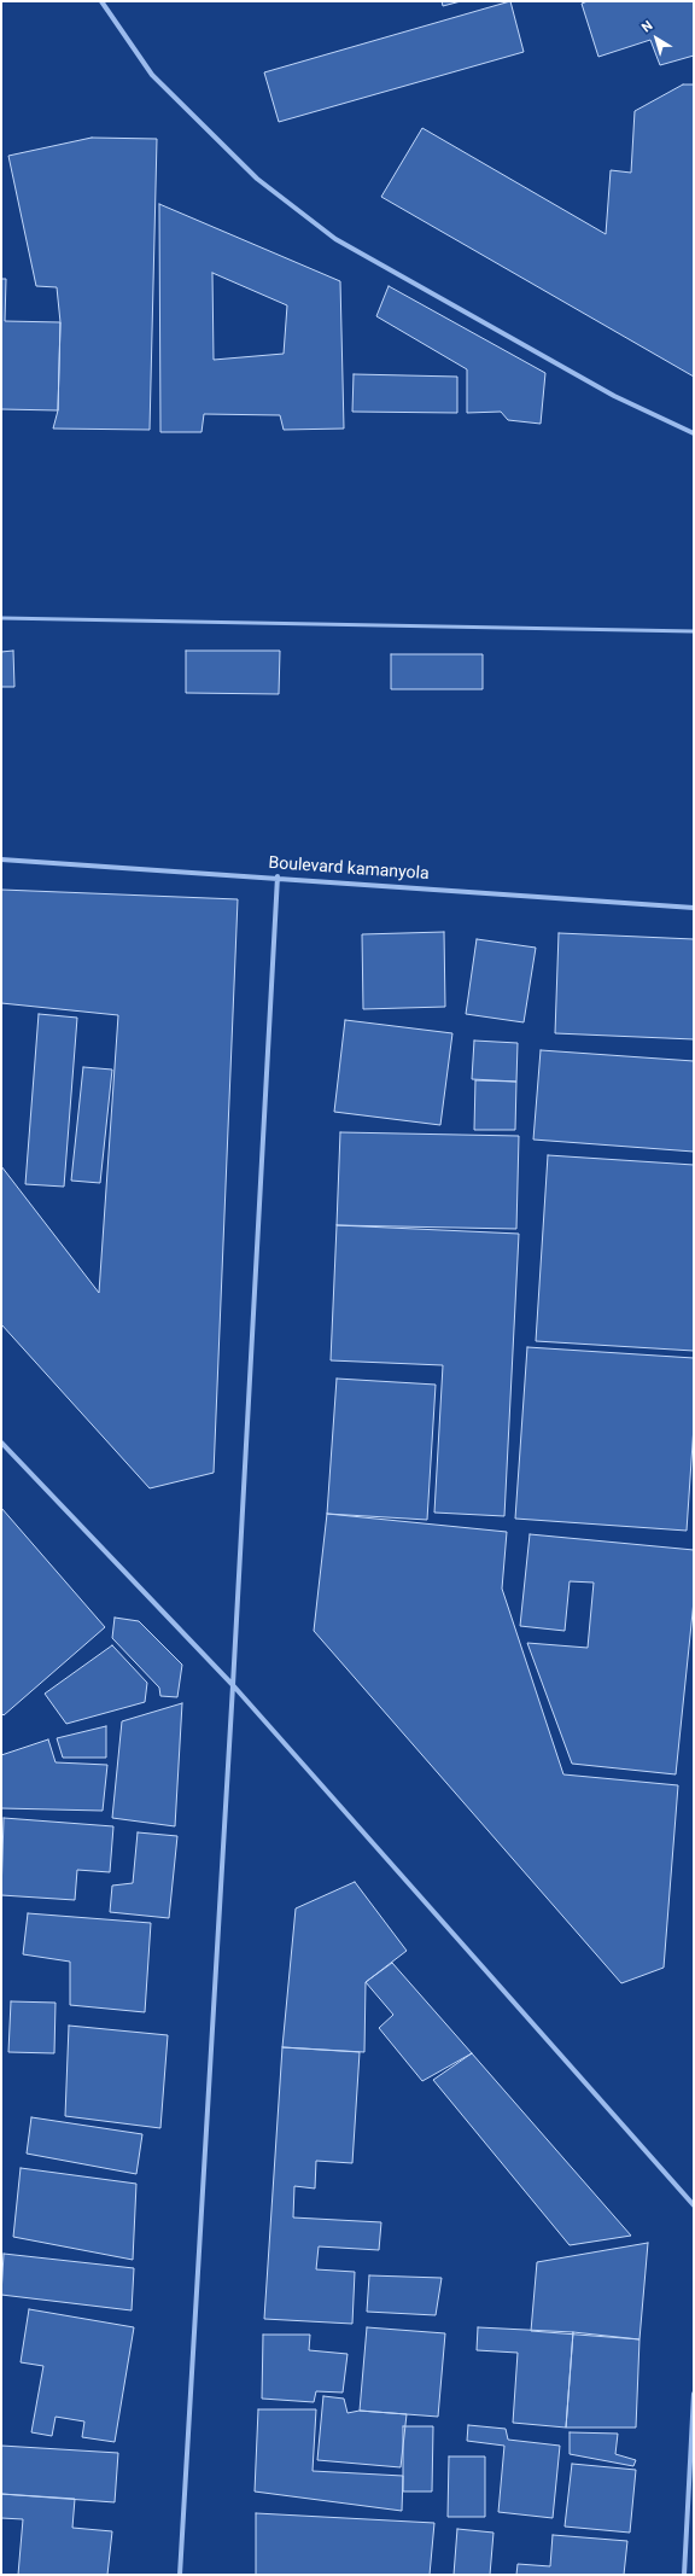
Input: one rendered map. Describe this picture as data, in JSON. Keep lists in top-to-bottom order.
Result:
{
  "streets": {
    "street": ["Boulevard kamanyola"]
  },
  "north": "top left"
}
